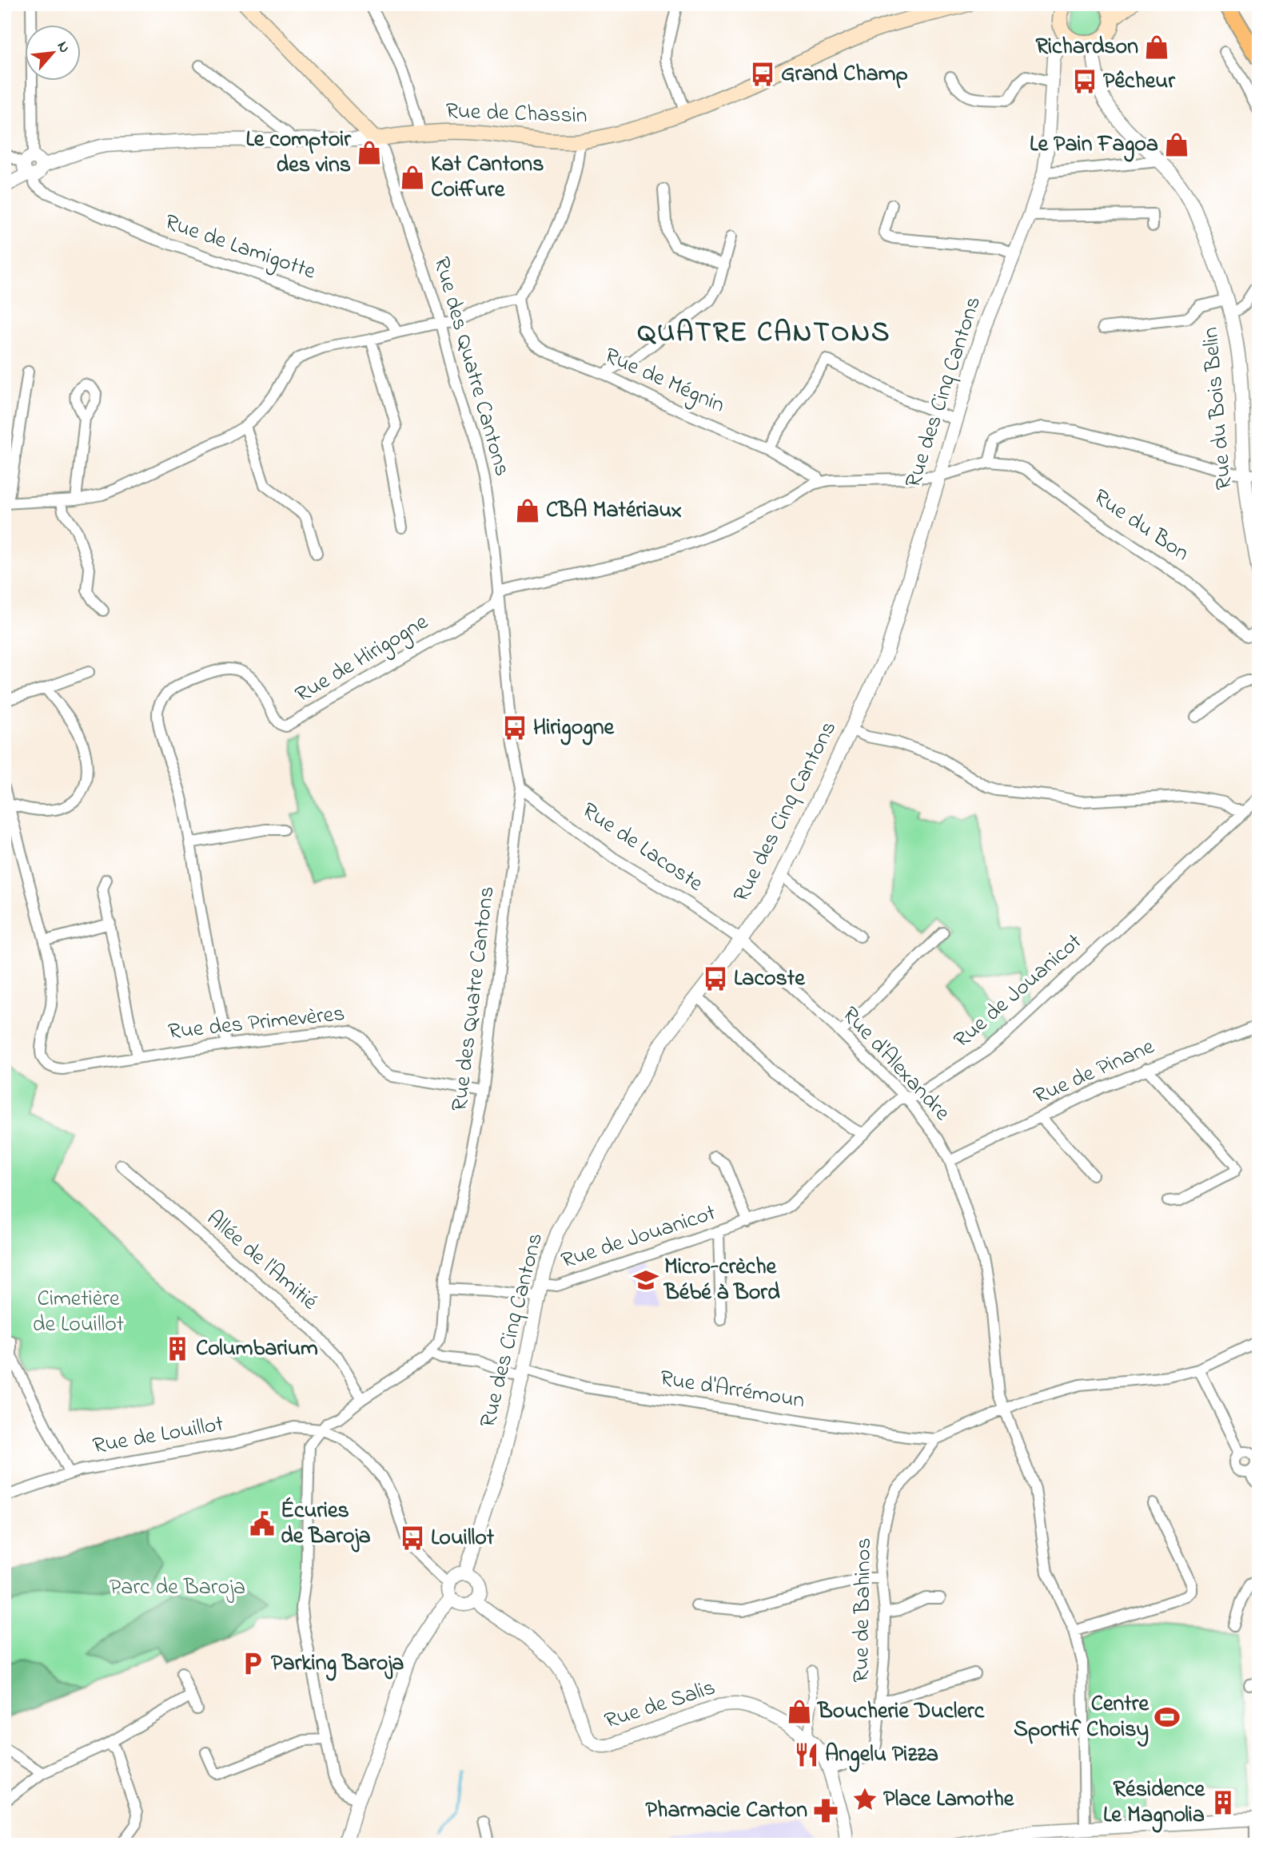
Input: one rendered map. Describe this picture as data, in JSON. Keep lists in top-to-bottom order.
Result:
{
  "streets": {
    "main road": ["Rue de Chassin"],
    "street": [
      "Rue de Lamigotte",
      "Rue des Quatre Cantons",
      "Rue de Mégnin",
      "Rue des Cinq Cantons",
      "Rue du Bois Belin",
      "Rue du Bon",
      "Rue de Hirigogne",
      "Rue de Lacoste",
      "Rue de Jouanicot",
      "Rue des Primevères",
      "Rue d'Alexandre",
      "Rue de Pinane",
      "Allée de l'Amitié",
      "Rue d'Arrémoun",
      "Rue de Louillot",
      "Rue de Bahinos",
      "Rue de Salis"
    ]
  },
  "crossings": [
    ["Rue de Chassin", "Rue de Lamigotte"],
    ["Rue de Chassin", "Rue des Quatre Cantons"],
    ["Rue des Quatre Cantons", "Rue de Hirigogne"],
    ["Rue des Quatre Cantons", "Rue de Lacoste"],
    ["Rue des Quatre Cantons", "Rue des Primevères"],
    ["Rue des Quatre Cantons", "Rue d'Arrémoun"],
    ["Rue de Mégnin", "Rue de Hirigogne"],
    ["Rue des Cinq Cantons", "Rue de Hirigogne"],
    ["Rue des Cinq Cantons", "Rue de Lacoste"],
    ["Rue des Cinq Cantons", "Rue de Jouanicot"],
    ["Rue des Cinq Cantons", "Rue d'Alexandre"],
    ["Rue des Cinq Cantons", "Rue d'Arrémoun"],
    ["Rue des Cinq Cantons", "Rue de Salis"],
    ["Rue du Bon", "Rue de Hirigogne"],
    ["Rue de Hirigogne", "Rue des Primevères"],
    ["Rue de Lacoste", "Rue d'Alexandre"],
    ["Rue de Jouanicot", "Rue d'Alexandre"],
    ["Rue d'Alexandre", "Rue de Pinane"],
    ["Rue d'Arrémoun", "Rue de Bahinos"],
    ["Rue de Bahinos", "Rue de Salis"]
  ],
  "districts": ["QUATRE CANTONS"],
  "parks": ["Cimetière de Louillot", "Parc de Baroja"],
  "places": {
    "shop": [
      "Richardson",
      "Le Pain Fagoa",
      "Le comptoir des vins",
      "Kat Cantons Coiffure",
      "CBA Matériaux",
      "Boucherie Duclerc"
    ],
    "bus stop": [
      "Grand Champ",
      "Pêcheur",
      "Hirigogne",
      "Lacoste",
      "Louillot"
    ],
    "school or university": ["Micro-crèche Bébé à Bord"],
    "building": ["Columbarium", "Résidence Le Magnolia"],
    "public building": ["Écuries de Baroja"],
    "parking": ["Parking Baroja"],
    "sports": ["Centre Sportif Choisy"],
    "restaurant": ["Angelu Pizza"],
    "place": ["Place Lamothe"],
    "pharmacy": ["Pharmacie Carton"]
  },
  "north": "top right"
}
